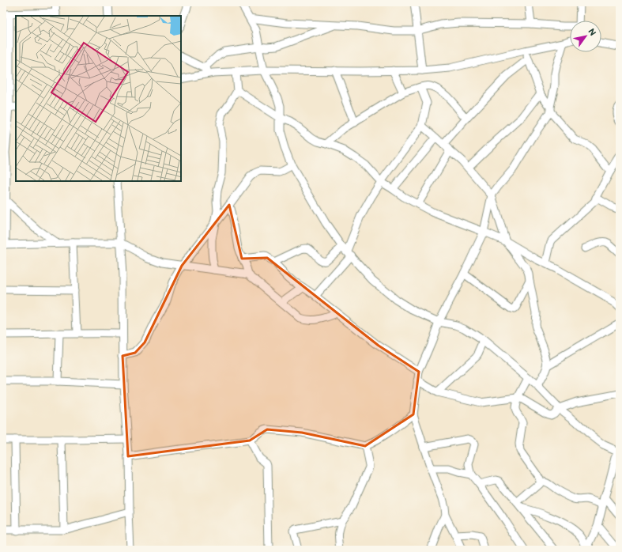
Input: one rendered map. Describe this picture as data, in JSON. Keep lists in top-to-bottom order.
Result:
{
  "north": "top right"
}
